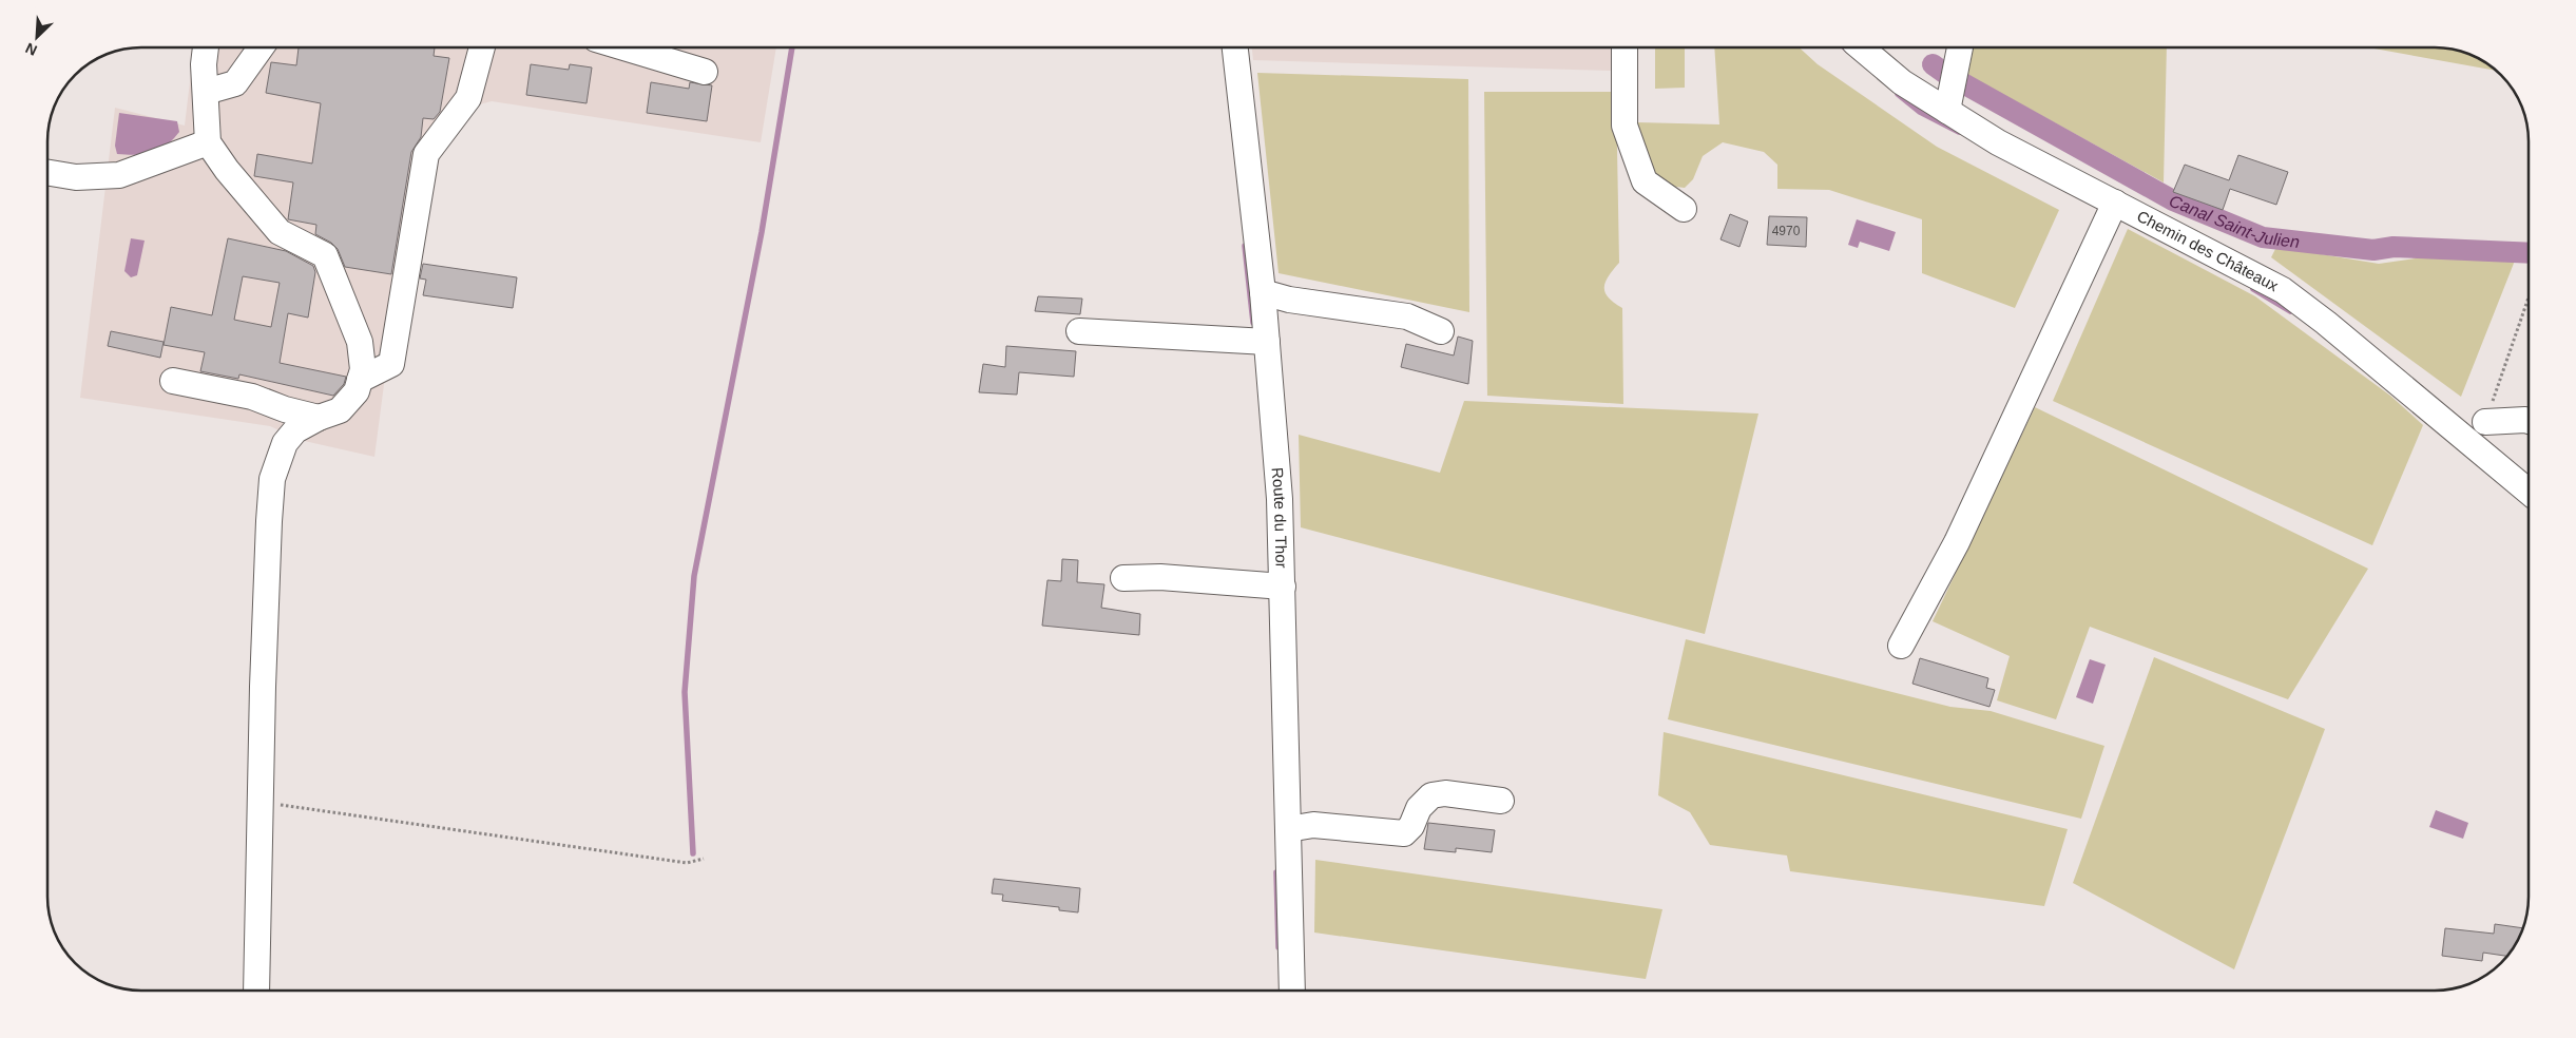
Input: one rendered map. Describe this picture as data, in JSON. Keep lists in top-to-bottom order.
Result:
{
  "streets": {
    "street": ["Chemin des Châteaux", "Route du Thor"]
  },
  "water": ["Canal Saint-Julien"],
  "house_numbers": ["4970"],
  "north": "bottom left"
}
